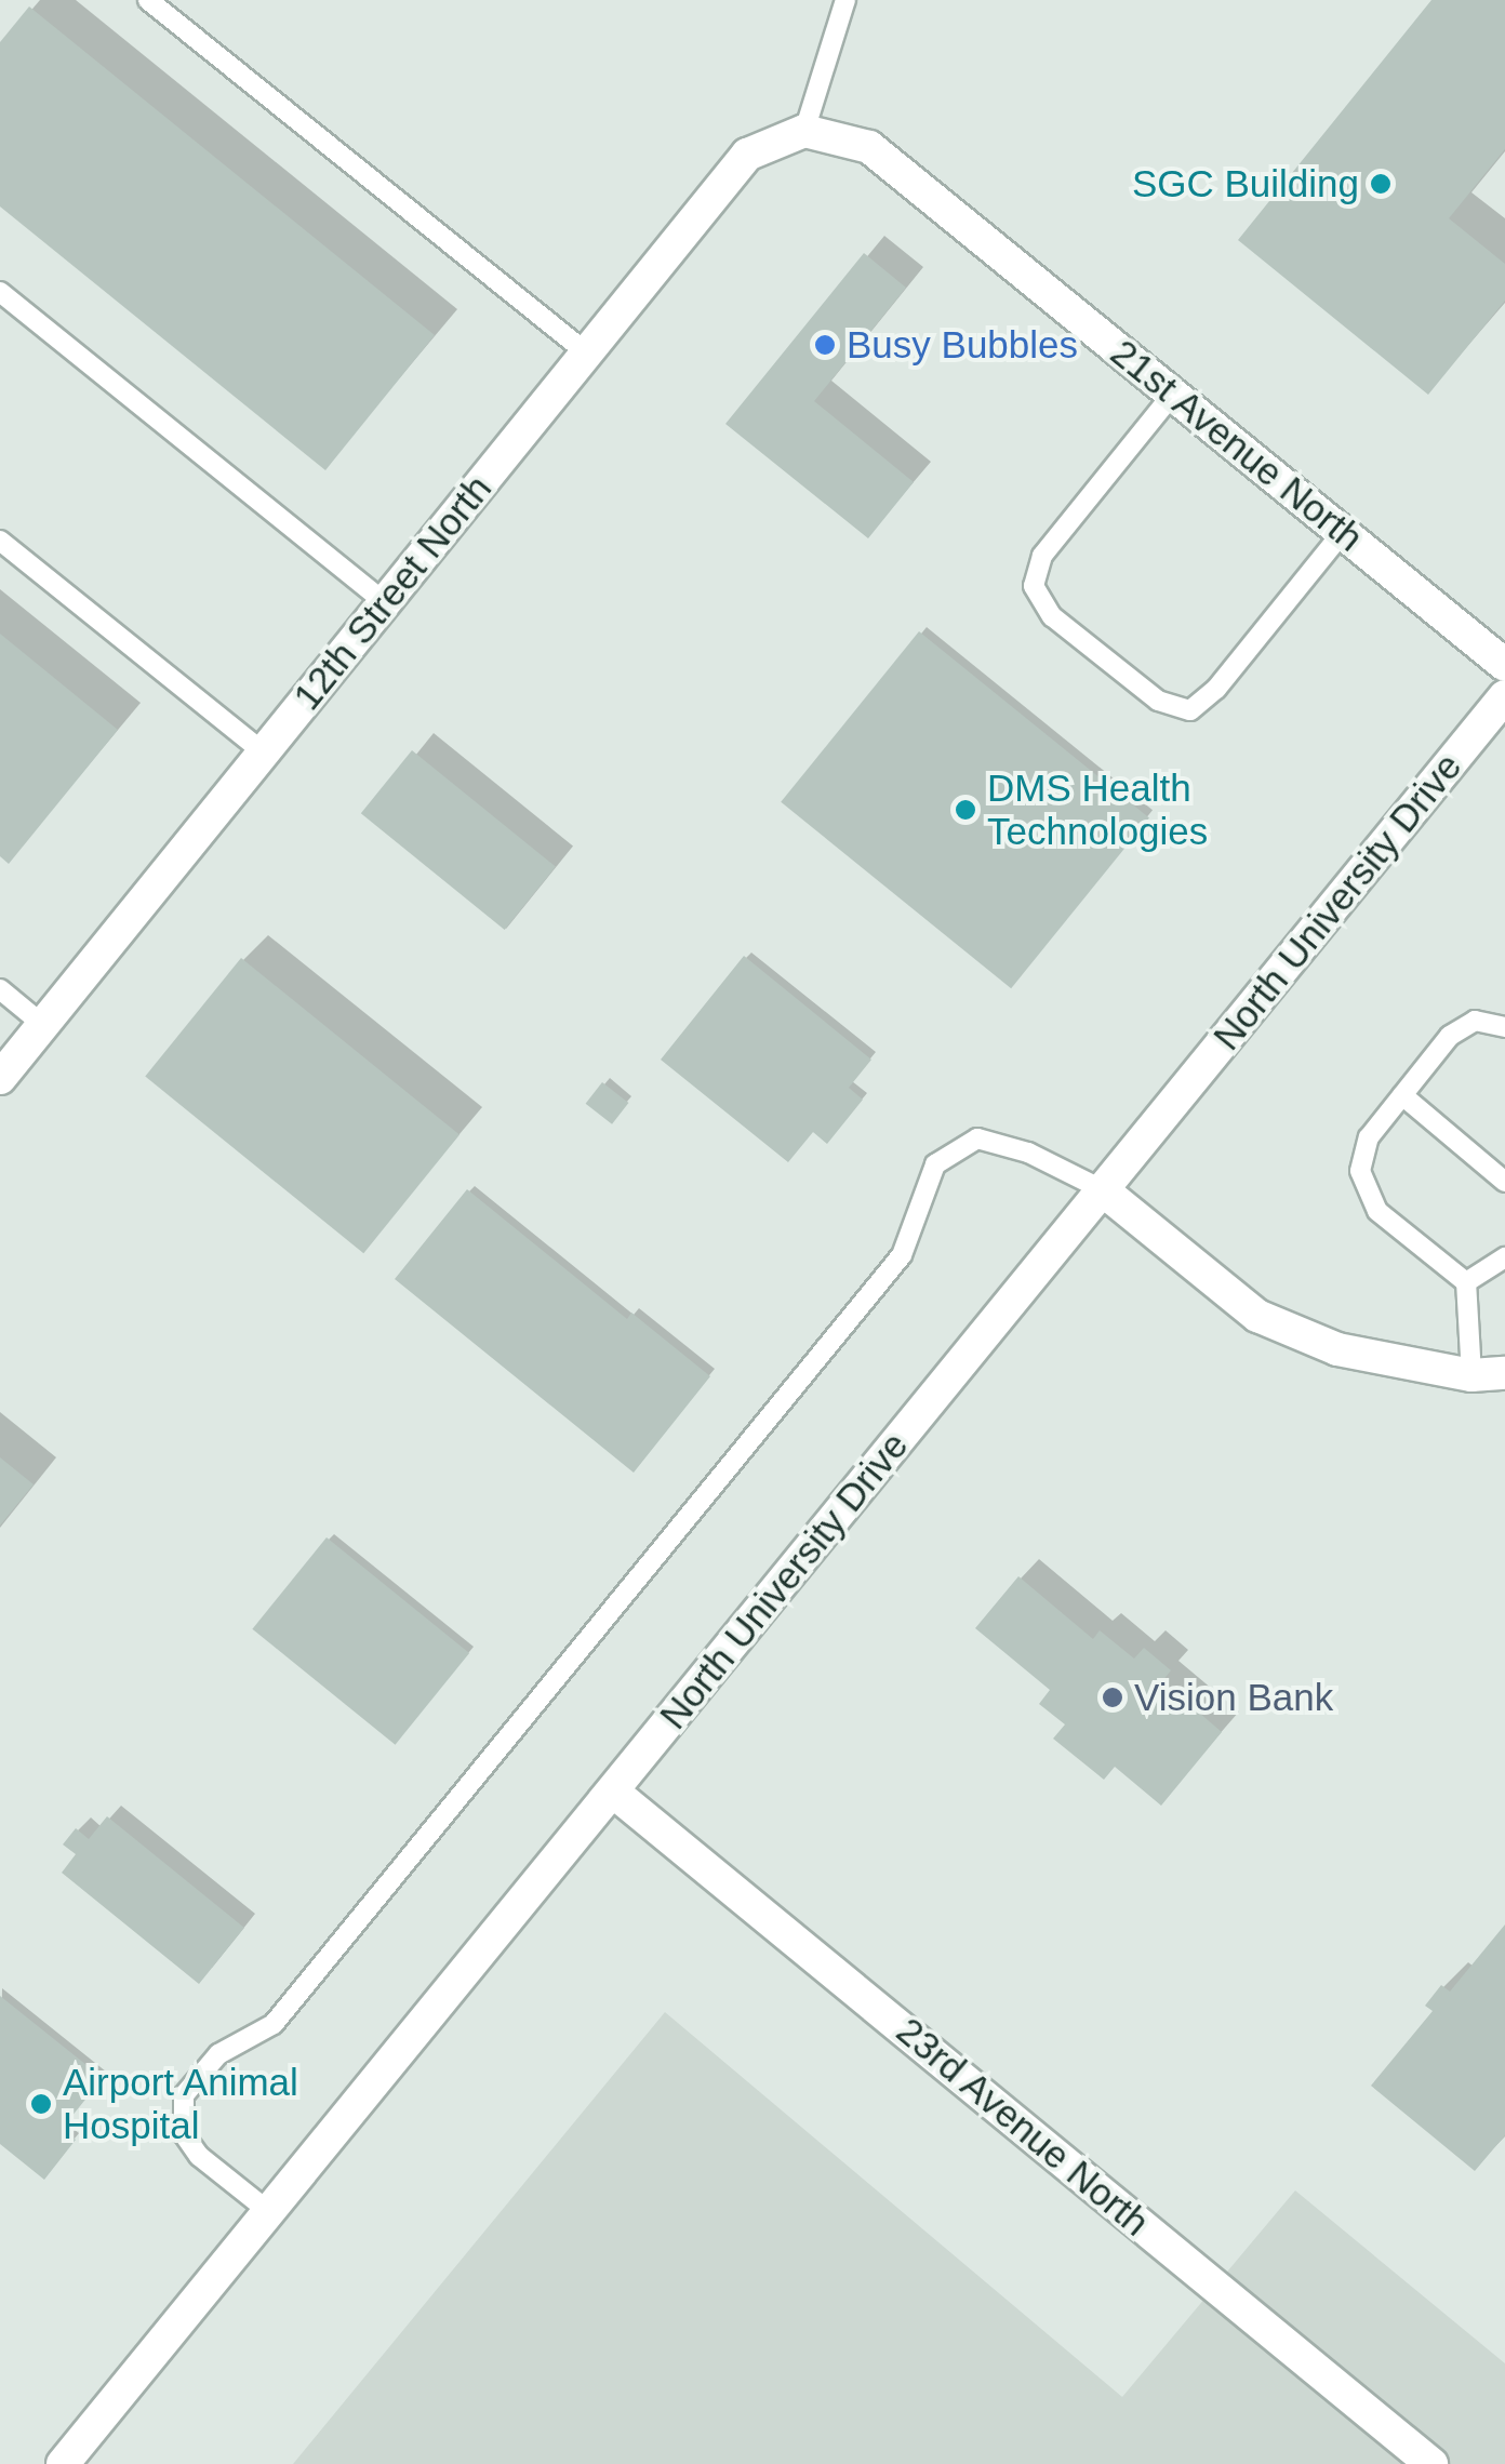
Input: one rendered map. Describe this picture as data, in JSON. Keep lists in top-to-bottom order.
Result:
{
  "streets": {
    "street": [
      "21st Avenue North",
      "12th Street North",
      "North University Drive",
      "23rd Avenue North"
    ]
  },
  "crossings": [
    ["21st Avenue North", "12th Street North"],
    ["North University Drive", "23rd Avenue North"]
  ],
  "places": [
    "SGC Building",
    "Busy Bubbles",
    "DMS Health Technologies",
    "Vision Bank",
    "Airport Animal Hospital"
  ]
}
